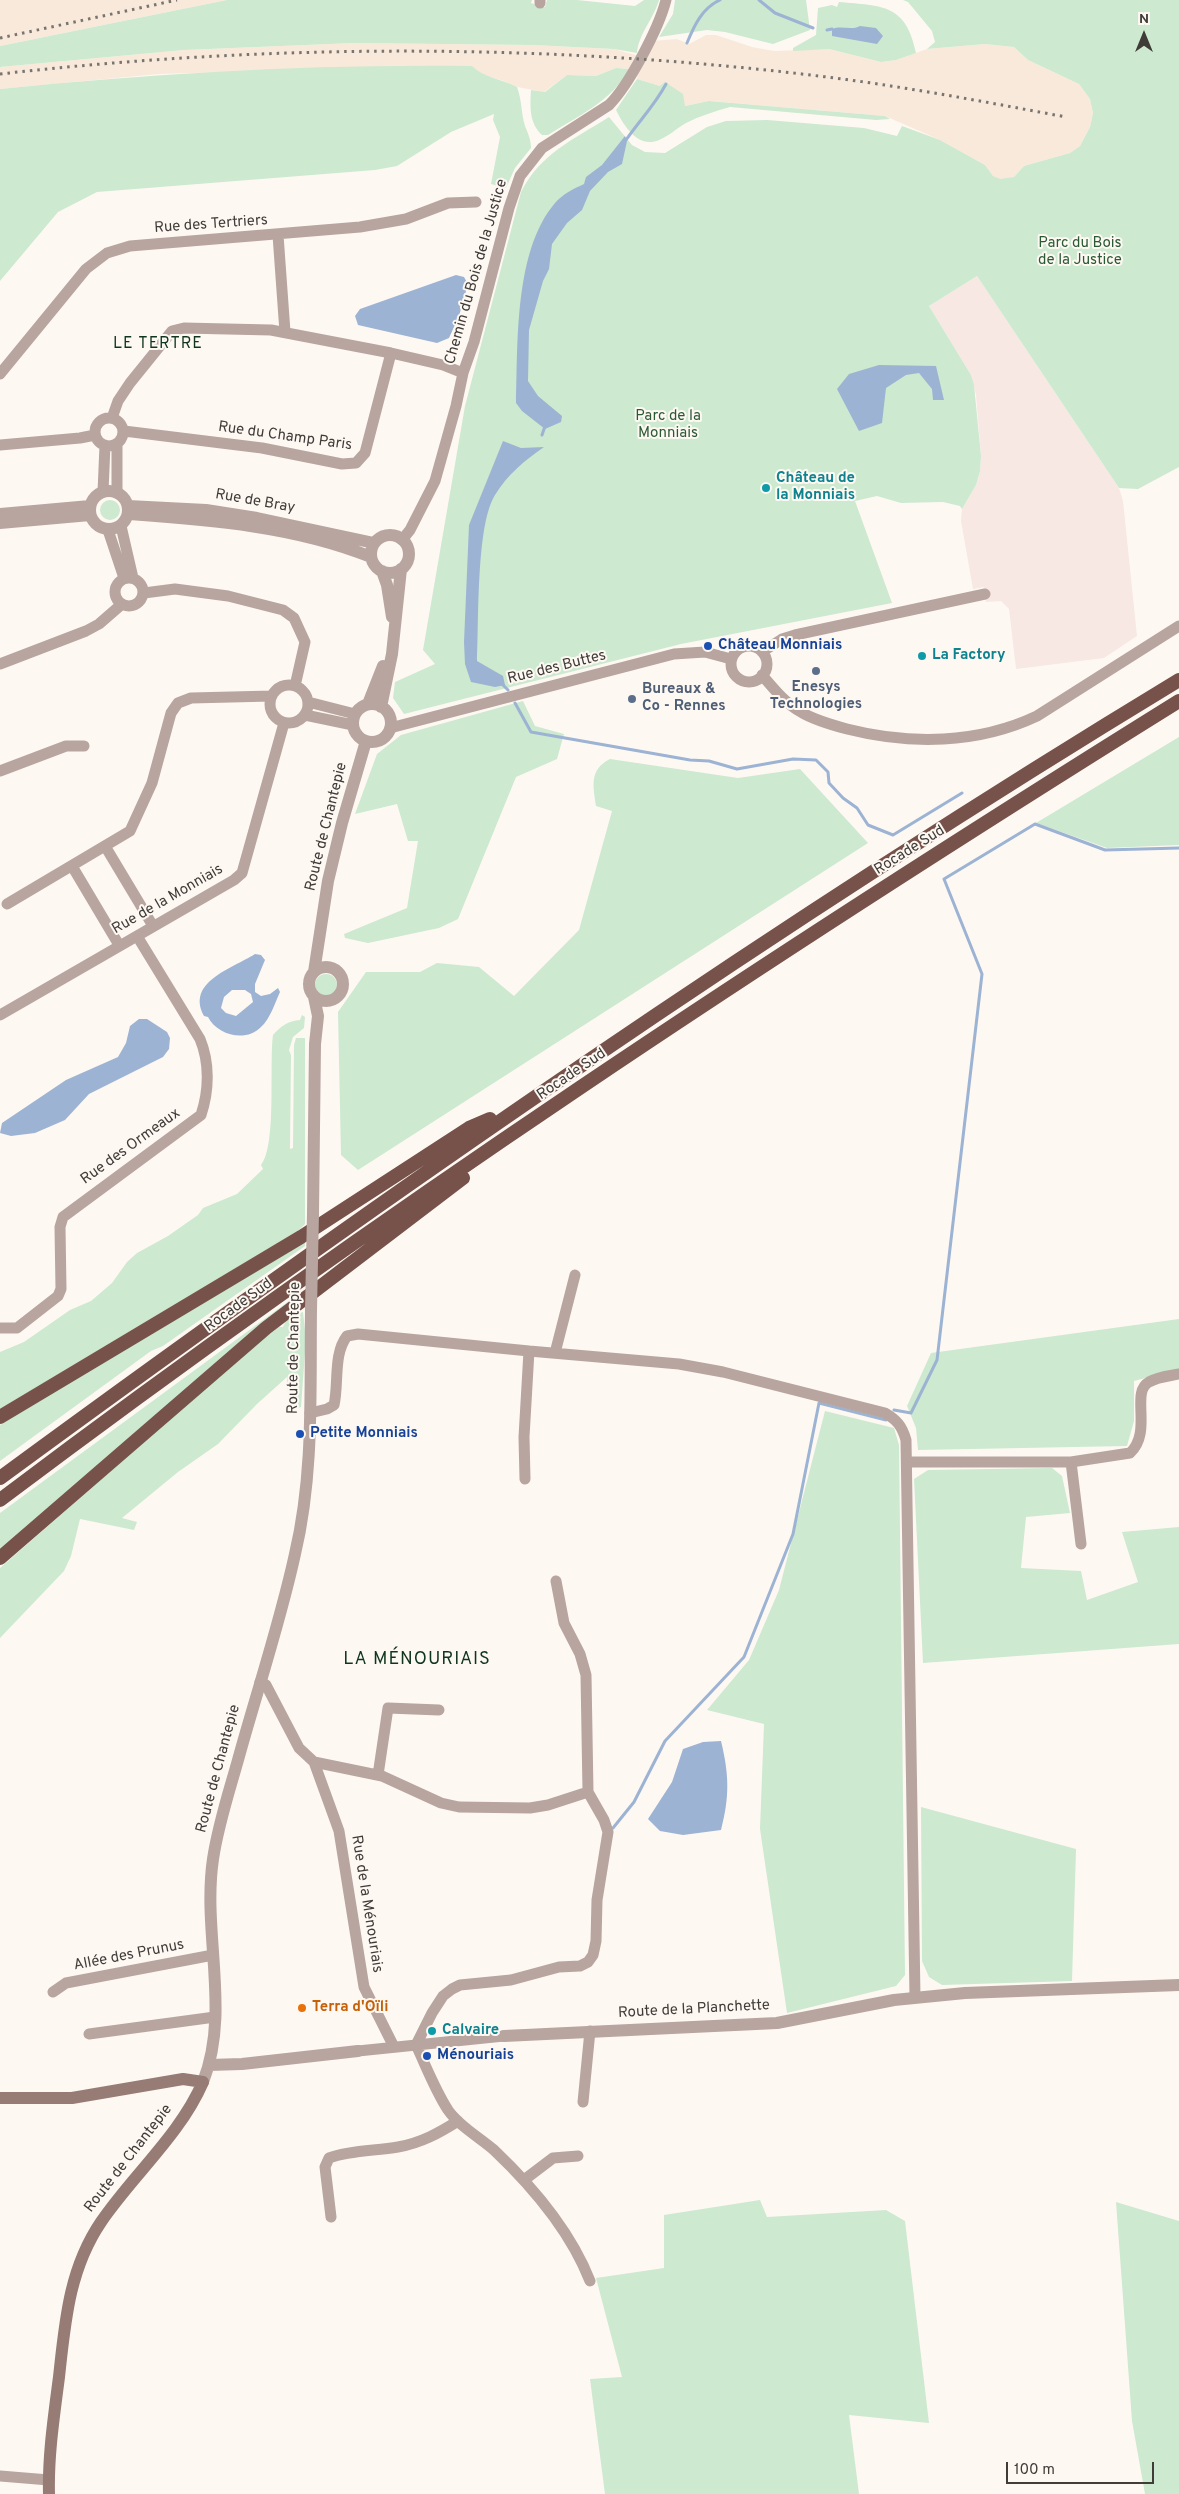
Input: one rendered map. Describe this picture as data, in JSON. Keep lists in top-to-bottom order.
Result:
{
  "streets": {
    "highway": ["Rocade Sud"],
    "main road": ["Route de Chantepie"],
    "street": [
      "Rue des Tertriers",
      "Chemin du Bois de la Justice",
      "Rue du Champ Paris",
      "Rue de Bray",
      "Rue des Buttes",
      "Rue de la Monniais",
      "Rue des Ormeaux",
      "Rue de la Ménouriais",
      "Allée des Prunus",
      "Route de la Planchette"
    ]
  },
  "crossings": [
    ["Chemin du Bois de la Justice", "Rue de Bray"],
    ["Rue des Buttes", "Route de Chantepie"],
    ["Route de Chantepie", "Rue de la Ménouriais"],
    ["Route de Chantepie", "Allée des Prunus"],
    ["Route de Chantepie", "Route de la Planchette"],
    ["Rue de la Monniais", "Rue des Ormeaux"],
    ["Rue de la Ménouriais", "Route de la Planchette"]
  ],
  "districts": ["LE TERTRE", "LA MÉNOURIAIS"],
  "parks": ["Parc du Bois de la Justice", "Parc de la Monniais"],
  "places": [
    "Château de la Monniais",
    "Château Monniais",
    "La Factory",
    "Enesys Technologies",
    "Bureaux & Co - Rennes",
    "Petite Monniais",
    "Terra d'Oïli",
    "Calvaire",
    "Ménouriais"
  ],
  "scale_bar": "100 m",
  "north": "top"
}
